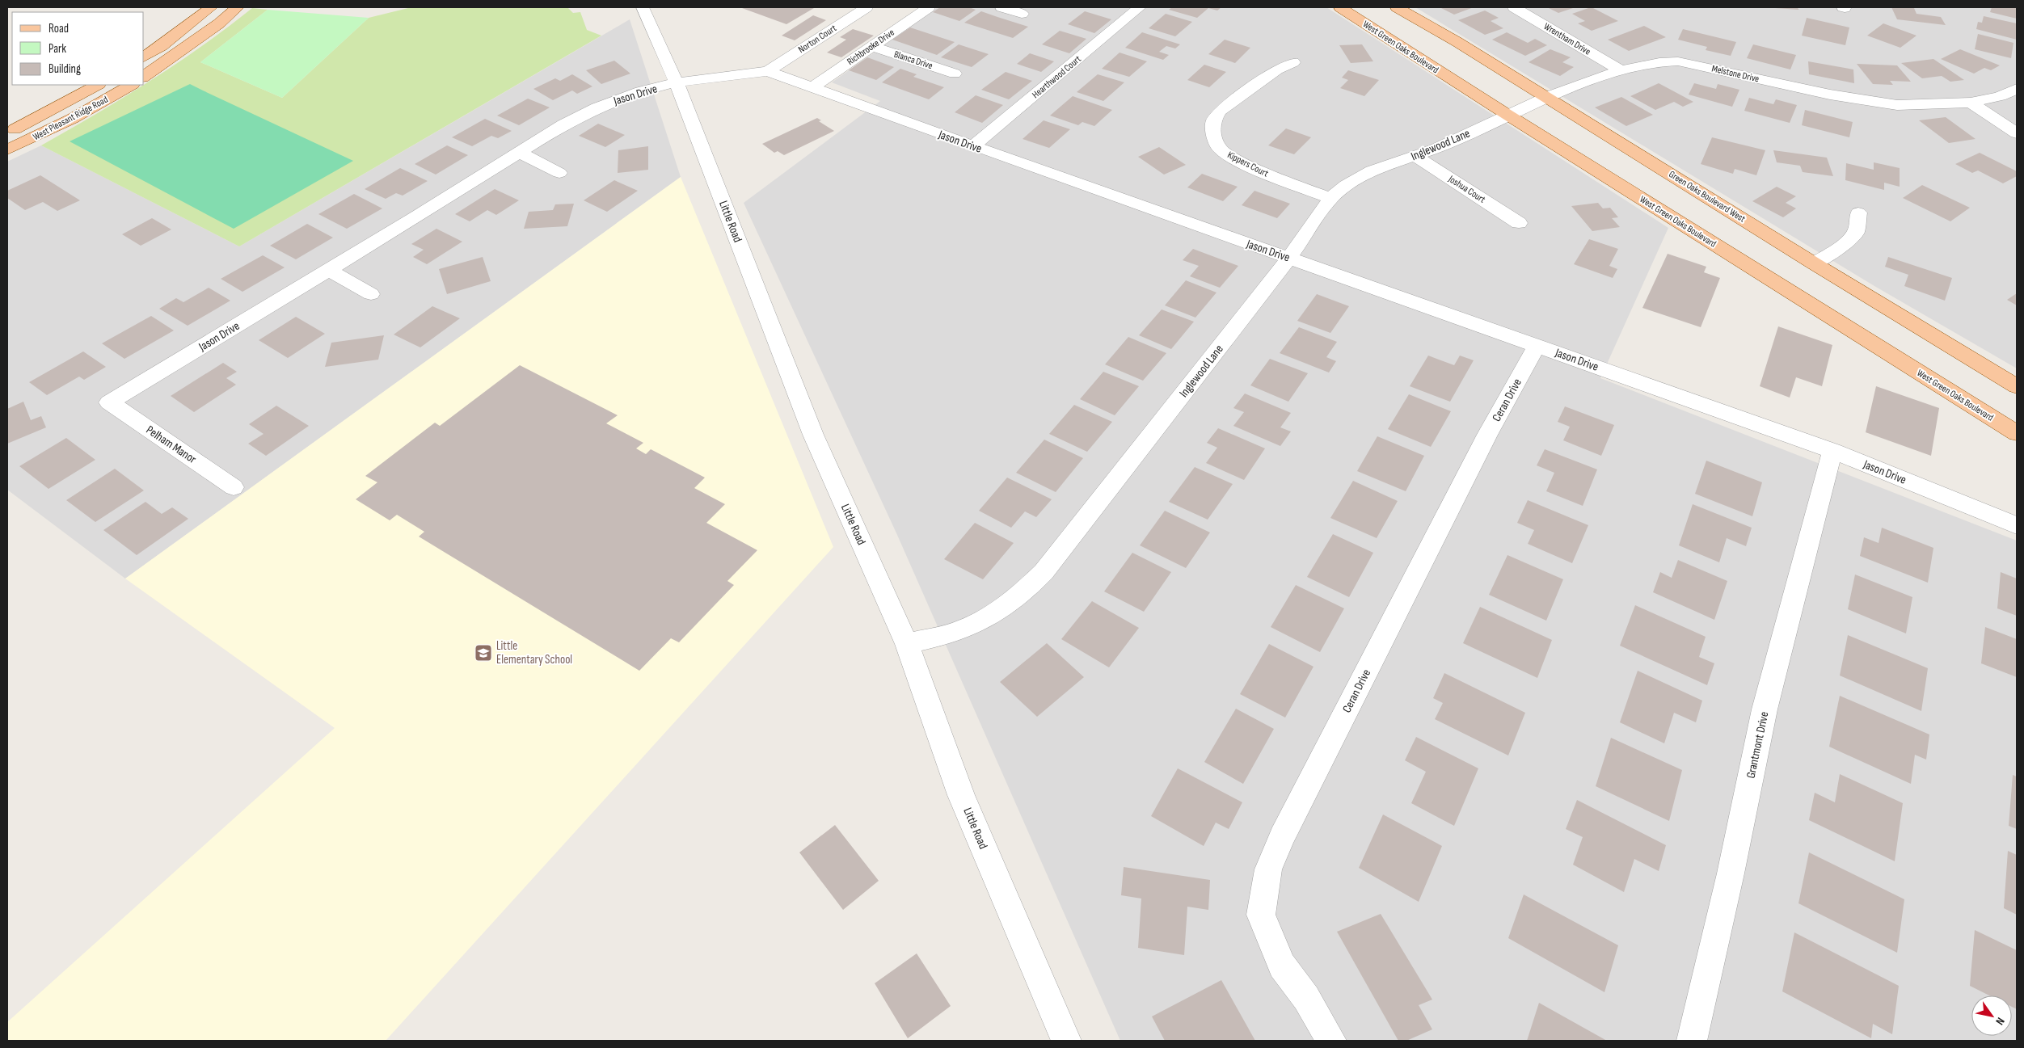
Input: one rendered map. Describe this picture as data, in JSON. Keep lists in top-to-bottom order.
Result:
{
  "streets": {
    "main road": ["West Green Oaks Boulevard", "West Pleasant Ridge Road", "Green Oaks Boulevard West"],
    "street": [
      "Norton Court",
      "Wrentham Drive",
      "Richbrooke Drive",
      "Blanca Drive",
      "Melstone Drive",
      "Hearthwood Court",
      "Jason Drive",
      "Inglewood Lane",
      "Kippers Court",
      "Joshua Court",
      "Little Road",
      "Ceran Drive",
      "Pelham Manor",
      "Grantmont Drive"
    ]
  },
  "crossings": [
    ["Norton Court", "Jason Drive"],
    ["Wrentham Drive", "Melstone Drive"],
    ["Richbrooke Drive", "Blanca Drive"],
    ["Richbrooke Drive", "Jason Drive"],
    ["West Green Oaks Boulevard", "Melstone Drive"],
    ["West Green Oaks Boulevard", "Inglewood Lane"],
    ["Melstone Drive", "Inglewood Lane"],
    ["Melstone Drive", "Green Oaks Boulevard West"],
    ["Hearthwood Court", "Jason Drive"],
    ["Jason Drive", "Inglewood Lane"],
    ["Jason Drive", "Little Road"],
    ["Jason Drive", "Ceran Drive"],
    ["Jason Drive", "Pelham Manor"],
    ["Jason Drive", "Grantmont Drive"],
    ["Inglewood Lane", "Kippers Court"],
    ["Inglewood Lane", "Joshua Court"],
    ["Inglewood Lane", "Little Road"]
  ],
  "places": {
    "school or university": ["Little Elementary School"]
  },
  "legend": ["Road", "Park", "Building"],
  "north": "bottom right"
}
